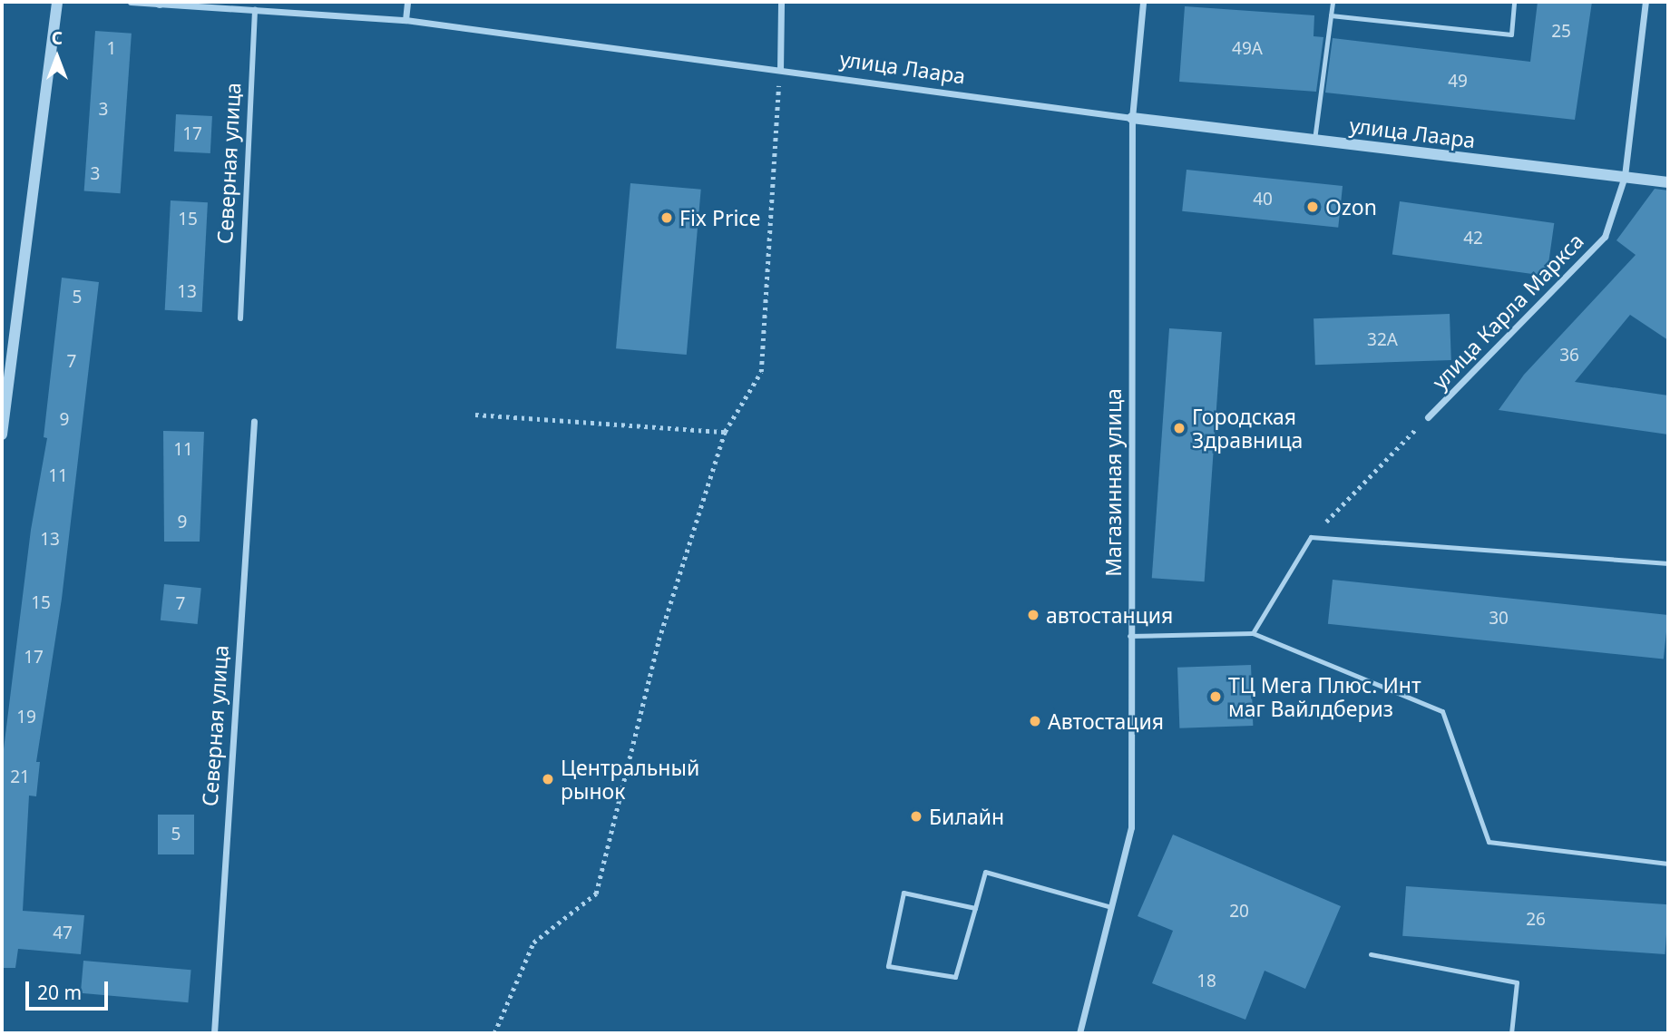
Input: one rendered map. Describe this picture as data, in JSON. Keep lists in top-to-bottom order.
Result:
{
  "streets": {
    "street": [
      "улица Лаара",
      "Северная улица",
      "улица Карла Маркса",
      "Магазинная улица"
    ]
  },
  "crossings": [
    ["улица Лаара", "Северная улица"],
    ["улица Лаара", "улица Карла Маркса"],
    ["улица Лаара", "Магазинная улица"]
  ],
  "places": [
    "Ozon",
    "Fix Price",
    "Городская Здравница",
    "автостанция",
    "ТЦ Мега Плюс. Инт маг Вайлдбериз",
    "Автостация",
    "Центральный рынок",
    "Билайн"
  ],
  "house_numbers": [
    "25",
    "1",
    "49А",
    "49",
    "3",
    "17",
    "3",
    "40",
    "15",
    "42",
    "13",
    "5",
    "32А",
    "36",
    "7",
    "9",
    "11",
    "11",
    "9",
    "13",
    "15",
    "7",
    "30",
    "17",
    "19",
    "21",
    "5",
    "20",
    "26",
    "47",
    "18"
  ],
  "scale_bar": "20 m",
  "north": "top"
}
